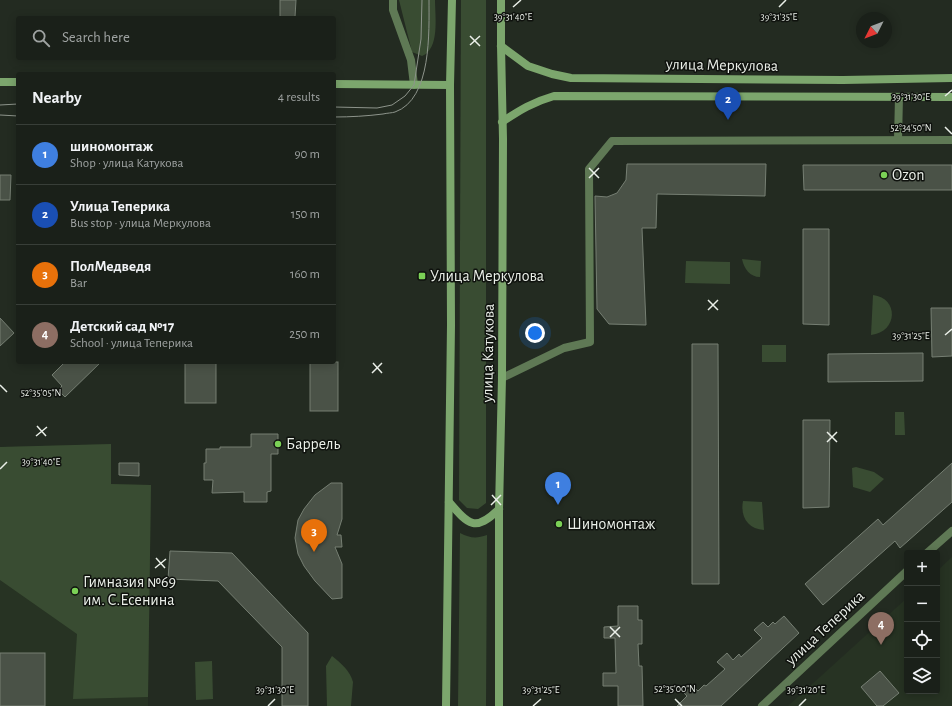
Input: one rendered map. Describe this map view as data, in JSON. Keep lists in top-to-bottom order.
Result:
{
  "streets": {
    "main road": ["улица Меркулова", "улица Катукова"],
    "street": ["улица Теперика"]
  },
  "crossings": [
    ["улица Меркулова", "улица Катукова"]
  ],
  "places": {
    "other": [
      "Ozon",
      "Баррель",
      "Шиномонтаж",
      "Гимназия №69 им. С.Есенина"
    ],
    "transit": ["Улица Меркулова"]
  },
  "north": "bottom left",
  "page": {
    "search": "Search here",
    "heading": ["Nearby", "4 results"],
    "pins": [
      "2",
      "1",
      "3",
      "4"
    ],
    "list": [
      {
        "mark": "1",
        "name": "шиномонтаж",
        "note": "Shop · улица Катукова",
        "value": "90 m"
      },
      {
        "mark": "2",
        "name": "Улица Теперика",
        "note": "Bus stop · улица Меркулова",
        "value": "150 m"
      },
      {
        "mark": "3",
        "name": "ПолМедведя",
        "note": "Bar",
        "value": "160 m"
      },
      {
        "mark": "4",
        "name": "Детский сад №17",
        "note": "School · улица Теперика",
        "value": "250 m"
      }
    ],
    "map_buttons": ["+", "−"]
  },
  "coordinates": [
    "39°31'40\"E",
    "39°31'35\"E",
    "39°31'30\"E",
    "52°34'50\"N",
    "39°31'25\"E",
    "52°35'05\"N",
    "52°35'00\"N",
    "39°31'20\"E"
  ]
}
